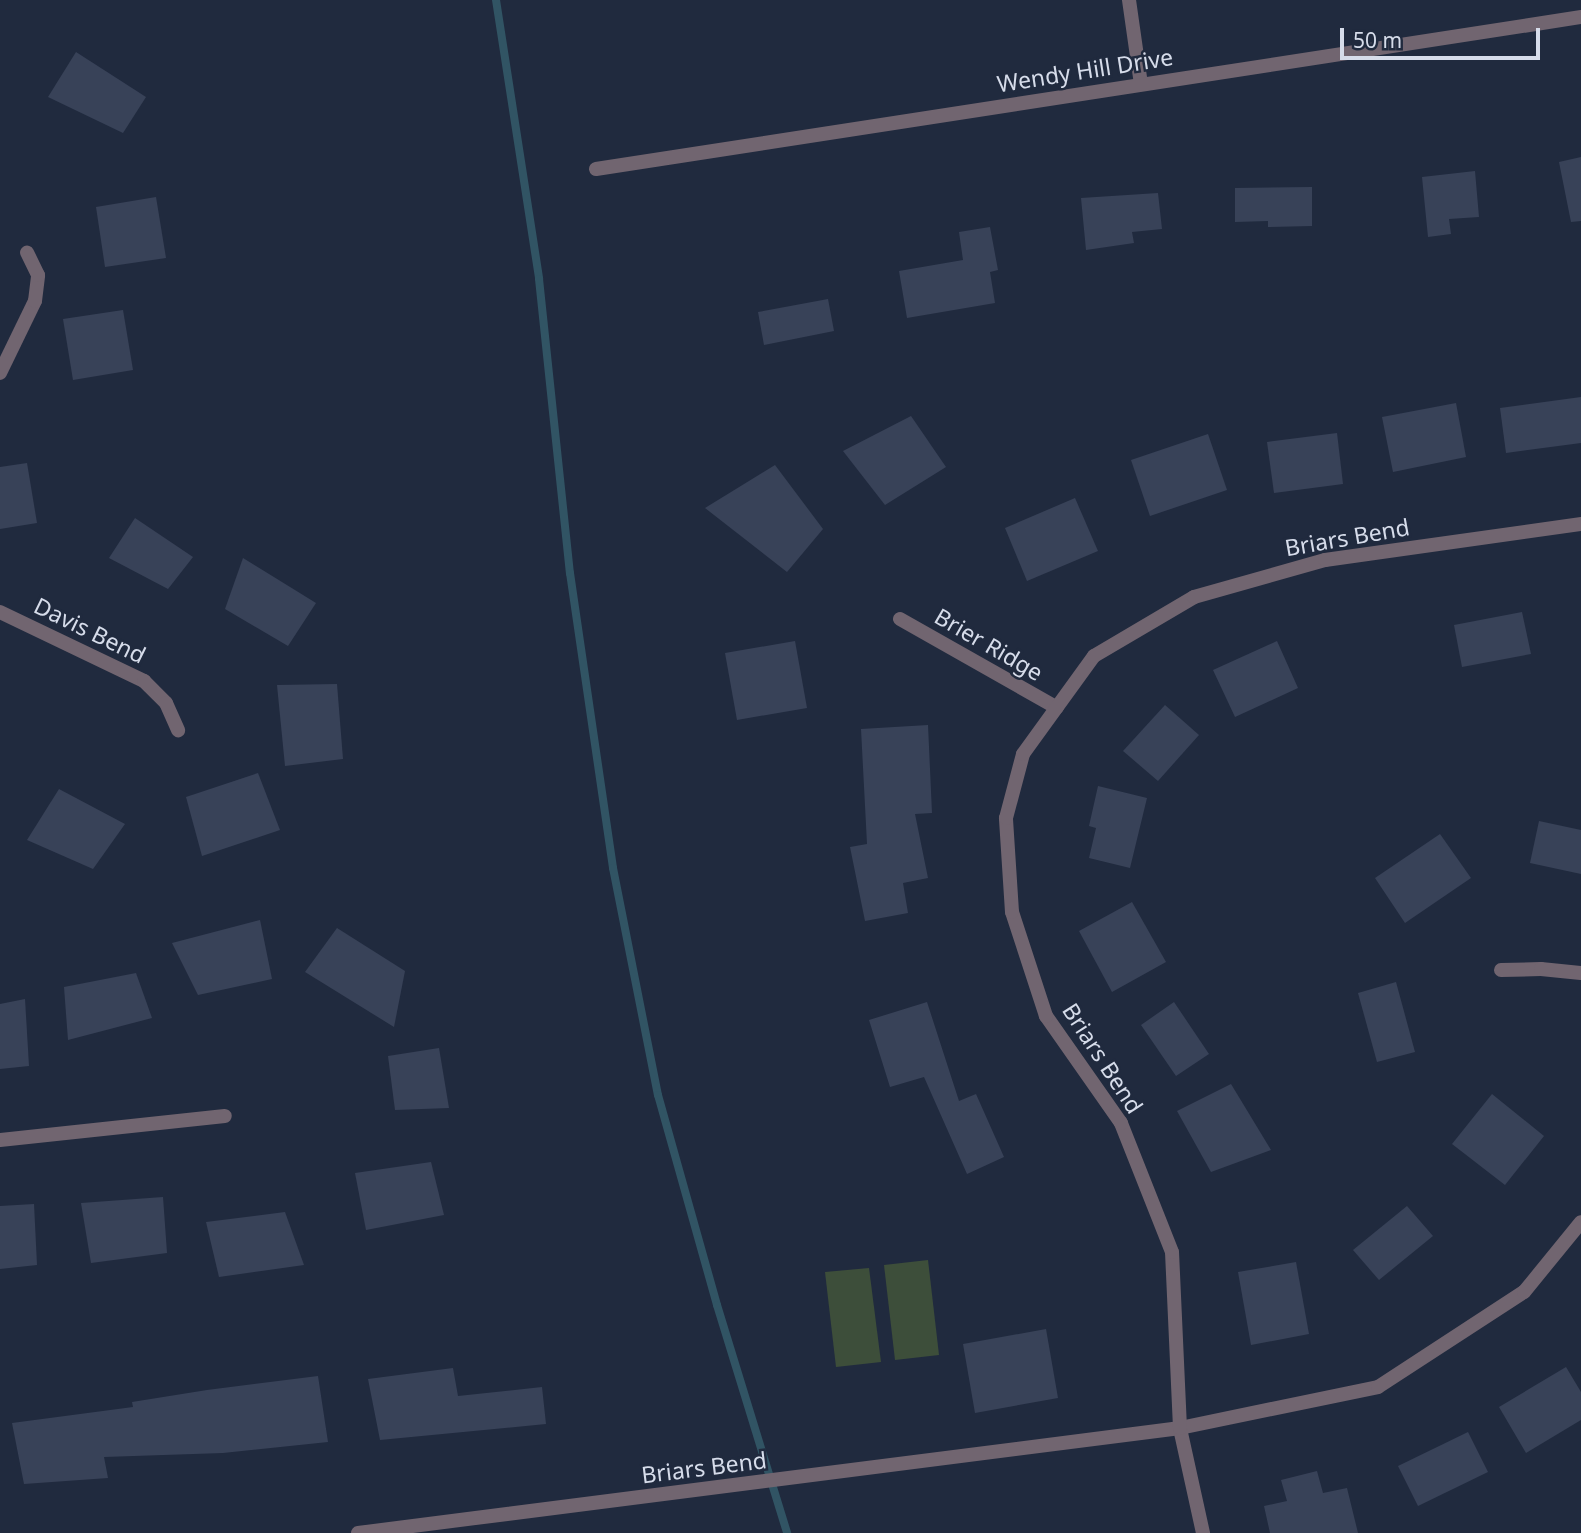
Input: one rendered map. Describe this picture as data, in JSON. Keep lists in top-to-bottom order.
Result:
{
  "streets": {
    "street": [
      "Wendy Hill Drive",
      "Briars Bend",
      "Davis Bend",
      "Brier Ridge"
    ]
  },
  "crossings": [
    ["Briars Bend", "Brier Ridge"]
  ],
  "scale_bar": "50 m"
}
